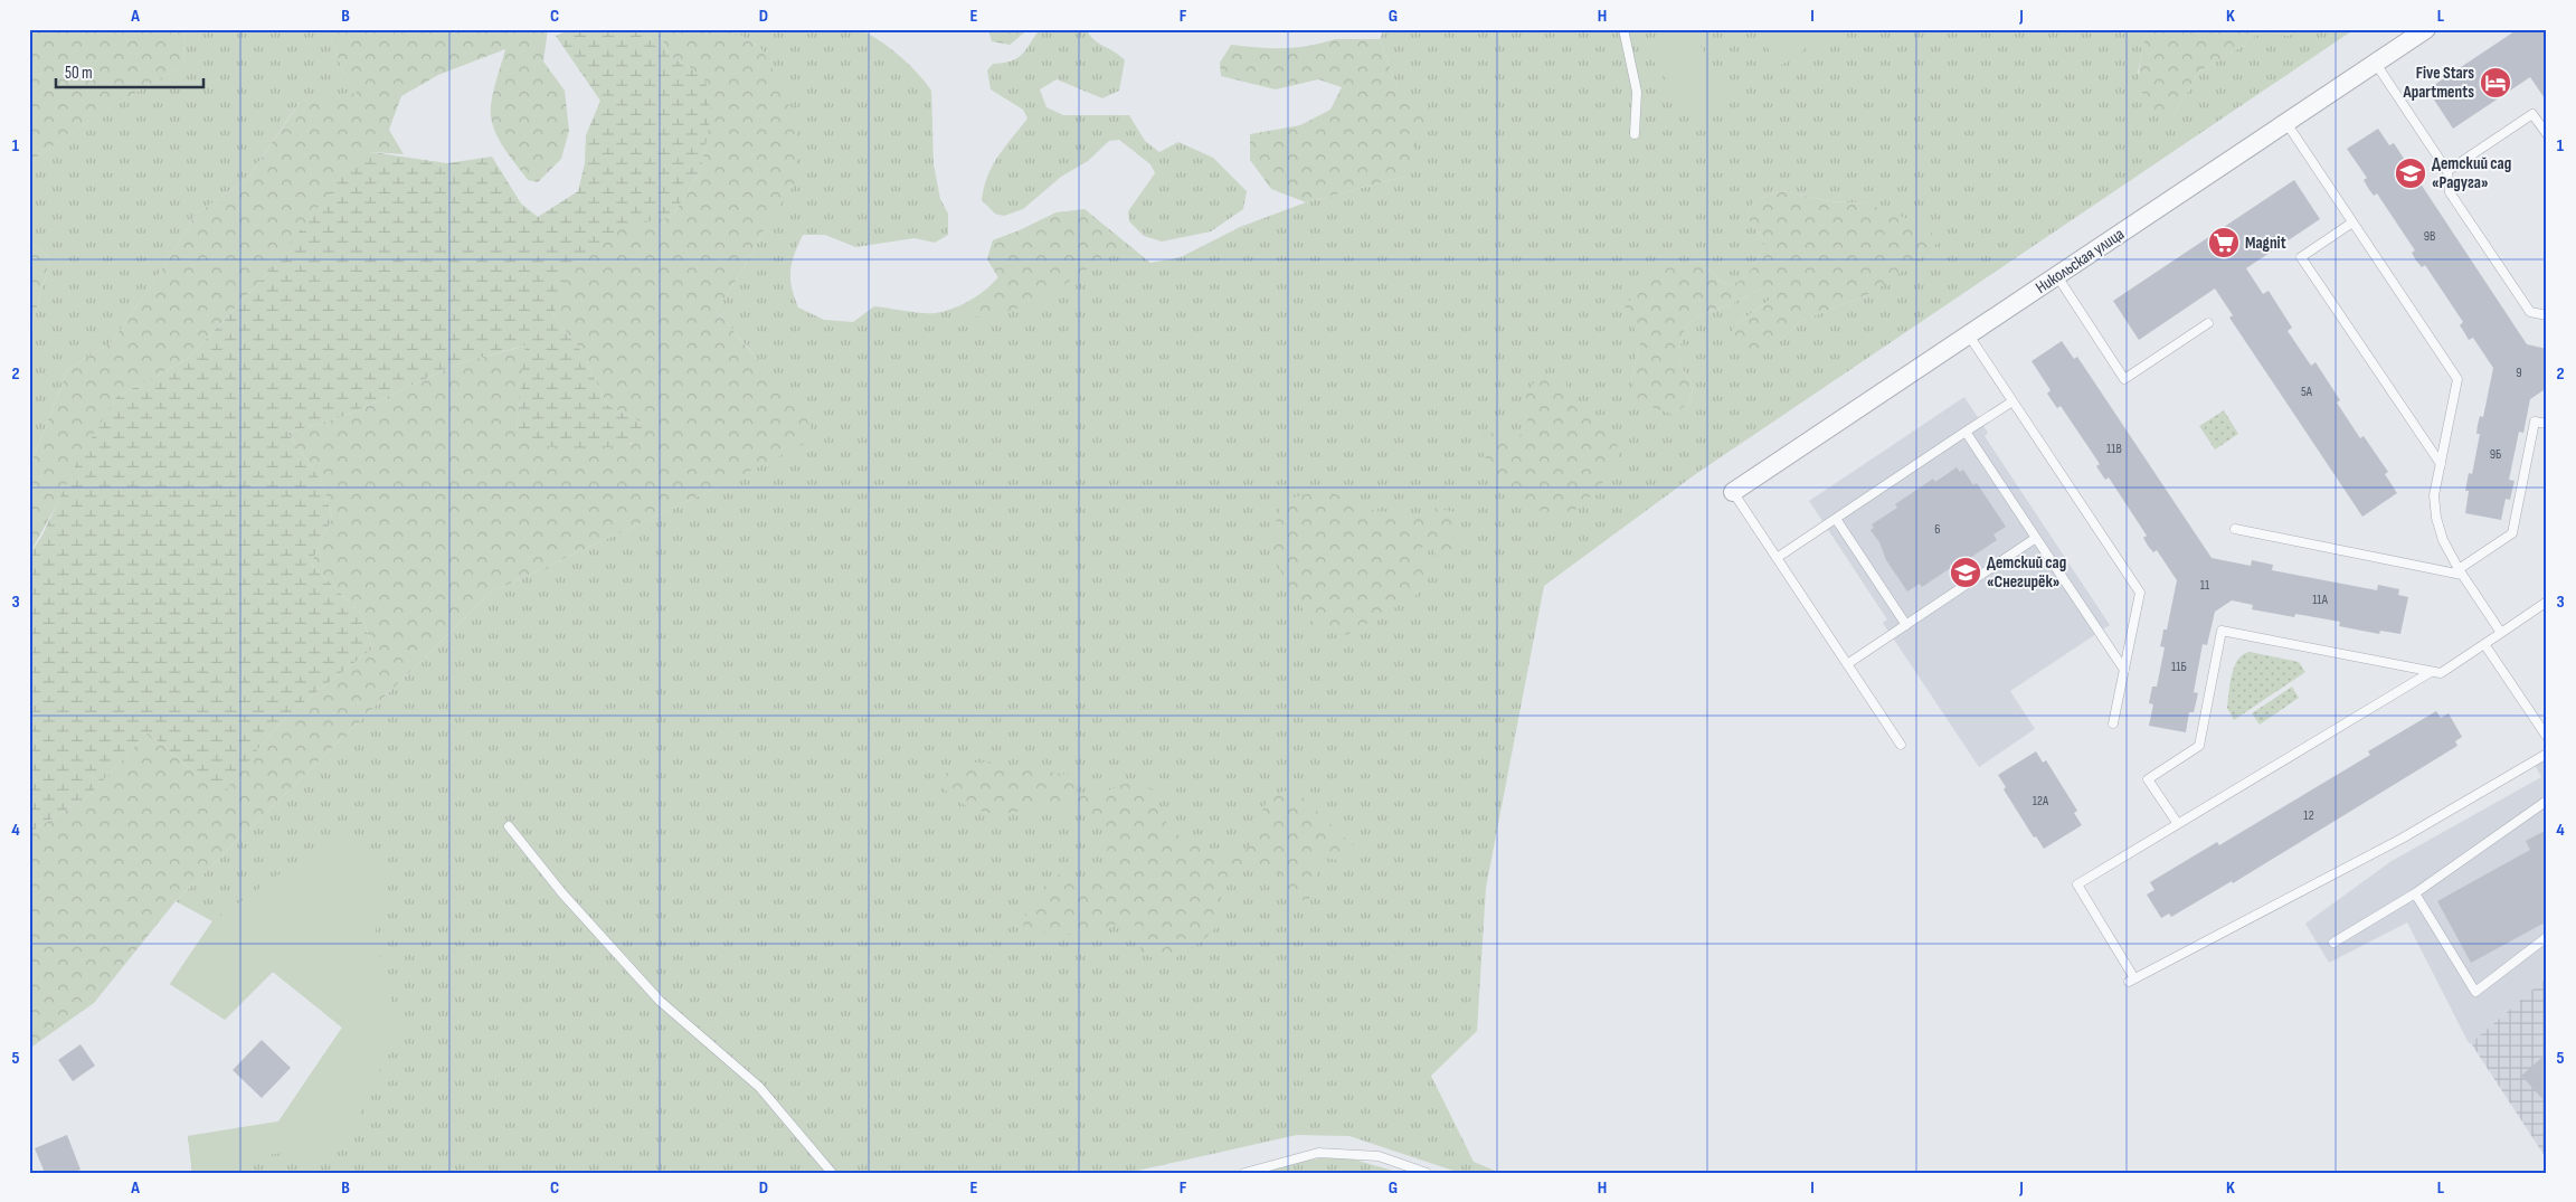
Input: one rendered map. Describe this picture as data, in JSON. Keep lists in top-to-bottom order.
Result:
{
  "streets": {
    "street": ["Никольская улица"]
  },
  "places": {
    "hotel": ["Five Stars Apartments"],
    "school or university": ["Детский сад «Радуга»", "Детский сад «Снегирёк»"],
    "supermarket": ["Magnit"]
  },
  "house_numbers": [
    "9В",
    "9",
    "5А",
    "11В",
    "9Б",
    "6",
    "11",
    "11А",
    "11Б",
    "12А",
    "12"
  ],
  "scale_bar": "50 m",
  "grid": {
    "columns": [
      "A",
      "B",
      "C",
      "D",
      "E",
      "F",
      "G",
      "H",
      "I",
      "J",
      "K",
      "L"
    ],
    "rows": [
      "1",
      "2",
      "3",
      "4",
      "5"
    ]
  }
}
